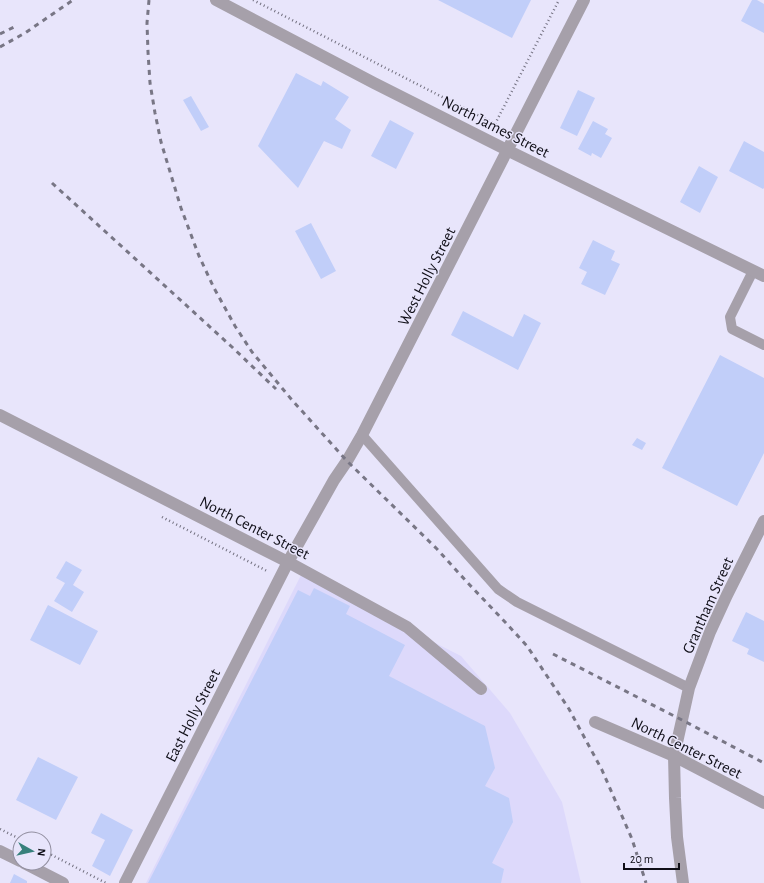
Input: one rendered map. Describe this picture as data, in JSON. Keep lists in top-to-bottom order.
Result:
{
  "streets": {
    "street": [
      "North James Street",
      "West Holly Street",
      "North Center Street",
      "Grantham Street",
      "East Holly Street"
    ]
  },
  "crossings": [
    ["North James Street", "West Holly Street"],
    ["West Holly Street", "North Center Street"],
    ["West Holly Street", "East Holly Street"],
    ["North Center Street", "Grantham Street"],
    ["North Center Street", "East Holly Street"]
  ],
  "scale_bar": "20 m",
  "north": "right"
}
